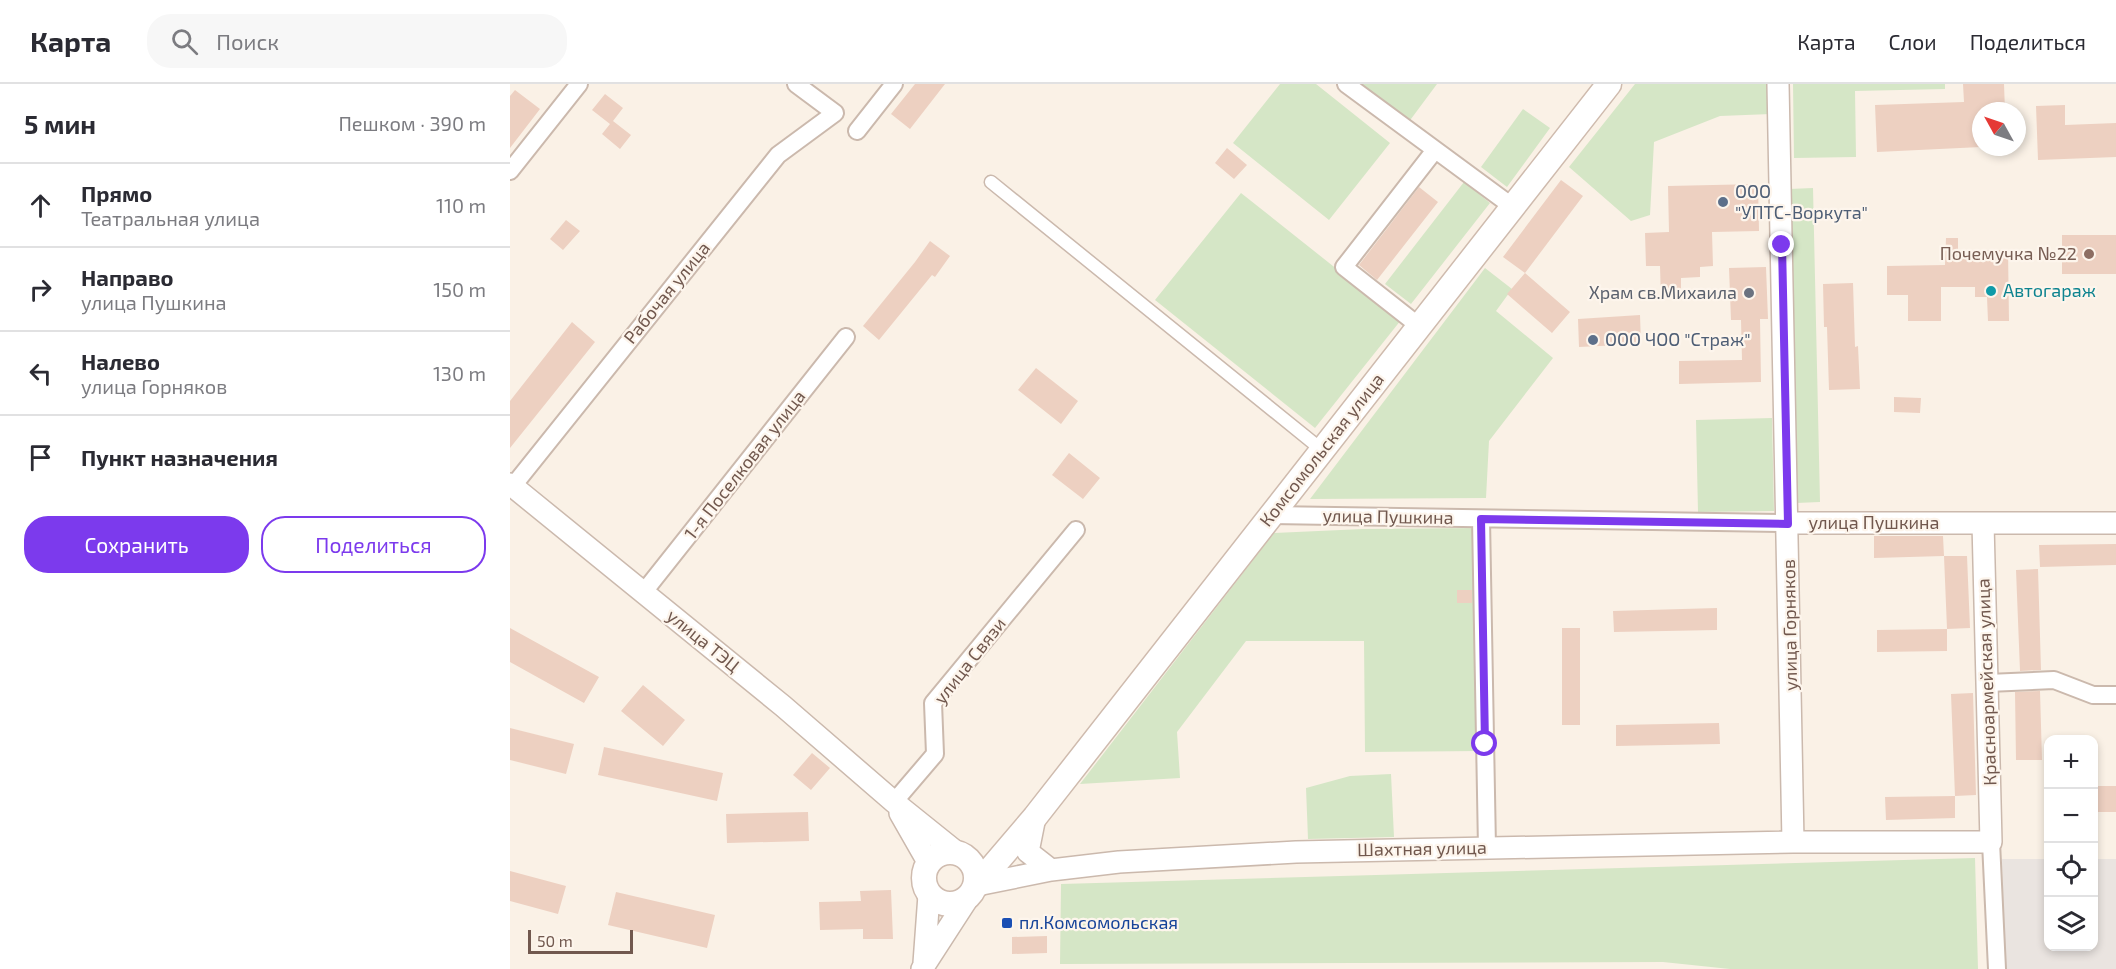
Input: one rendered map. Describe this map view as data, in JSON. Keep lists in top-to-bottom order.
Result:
{
  "streets": {
    "main road": ["Комсомольская улица"],
    "street": [
      "Рабочая улица",
      "1-я Поселковая улица",
      "улица Пушкина",
      "улица Горняков",
      "улица ТЭЦ",
      "улица Связи",
      "Красноармейская улица",
      "Шахтная улица"
    ]
  },
  "crossings": [
    ["Рабочая улица", "улица ТЭЦ"],
    ["Комсомольская улица", "улица Пушкина"],
    ["Комсомольская улица", "улица ТЭЦ"],
    ["Комсомольская улица", "Шахтная улица"],
    ["1-я Поселковая улица", "улица ТЭЦ"],
    ["улица Пушкина", "улица Горняков"],
    ["улица Пушкина", "Красноармейская улица"],
    ["улица Горняков", "Шахтная улица"],
    ["улица ТЭЦ", "улица Связи"],
    ["улица ТЭЦ", "Шахтная улица"],
    ["Красноармейская улица", "Шахтная улица"]
  ],
  "places": {
    "other": [
      "ООО \"УПТС-Воркута\"",
      "Почемучка №22",
      "Автогараж",
      "Храм св.Михаила",
      "ООО ЧОО \"Страж\""
    ],
    "transit": ["пл.Комсомольская"]
  },
  "scale_bar": "50 m",
  "north": "top left",
  "page": {
    "header": "Карта",
    "search": "Поиск",
    "nav": ["Карта", "Слои", "Поделиться"],
    "heading": ["5 мин", "Пешком · 390 m"],
    "list": [
      ["Прямо", "Театральная улица", "110 m"],
      ["Направо", "улица Пушкина", "150 m"],
      ["Налево", "улица Горняков", "130 m"],
      "Пункт назначения"
    ],
    "buttons": ["Сохранить", "Поделиться"],
    "map_buttons": ["+", "−"],
    "scale": "50 m"
  }
}
